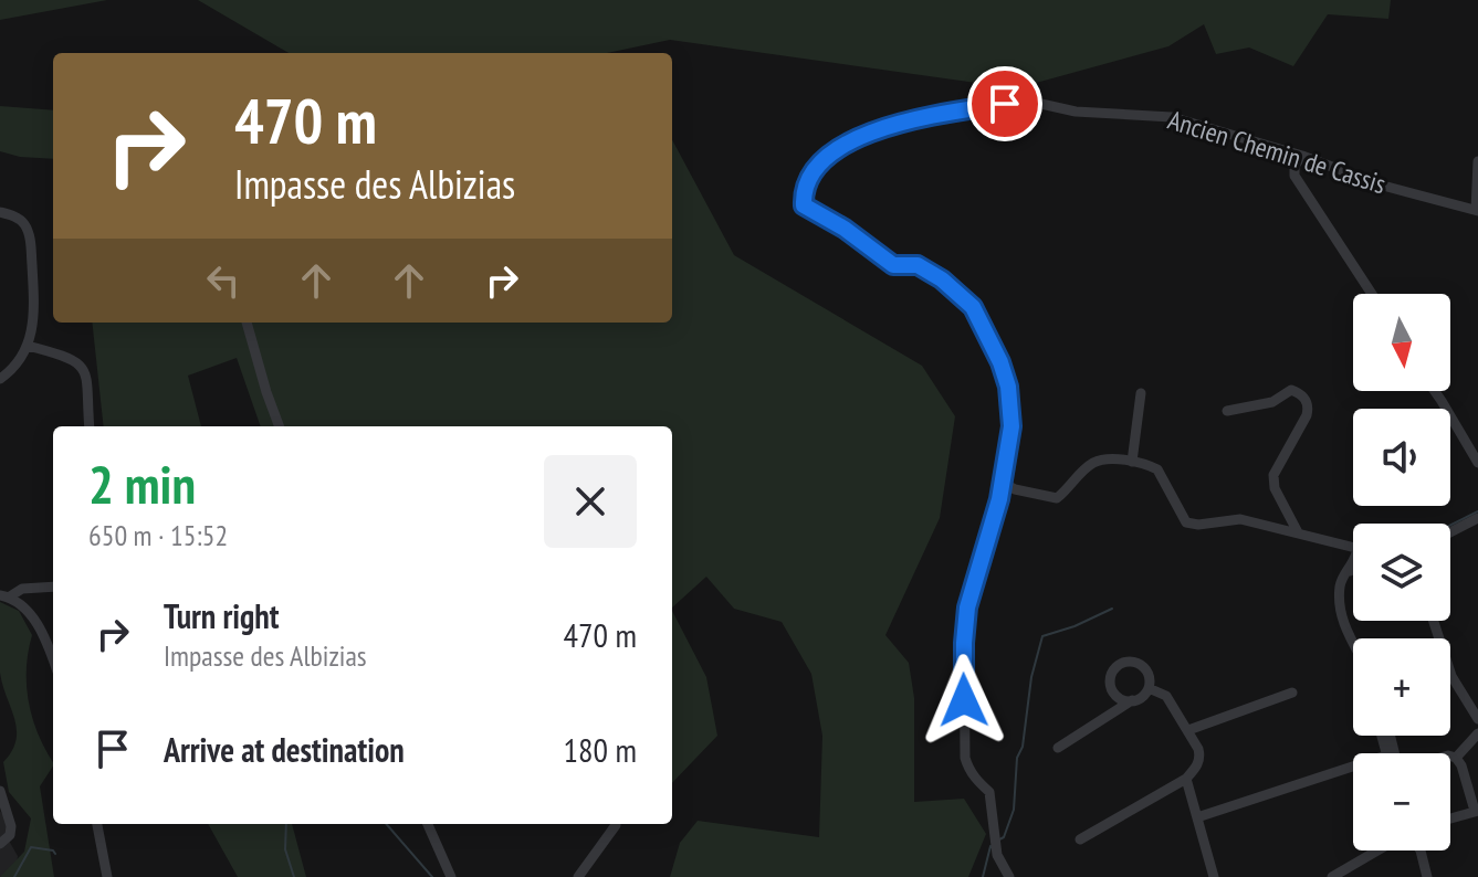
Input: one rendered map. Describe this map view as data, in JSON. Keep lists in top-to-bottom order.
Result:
{
  "streets": {
    "street": ["Ancien Chemin de Cassis"]
  },
  "north": "bottom",
  "page": {
    "turn": ["470 m", "Impasse des Albizias"],
    "map_buttons": ["+", "−"],
    "heading": ["2 min", "650 m · 15:52"],
    "list": [
      {
        "name": "Turn right",
        "note": "Impasse des Albizias",
        "value": "470 m"
      },
      {
        "name": "Arrive at destination",
        "value": "180 m"
      }
    ]
  }
}
